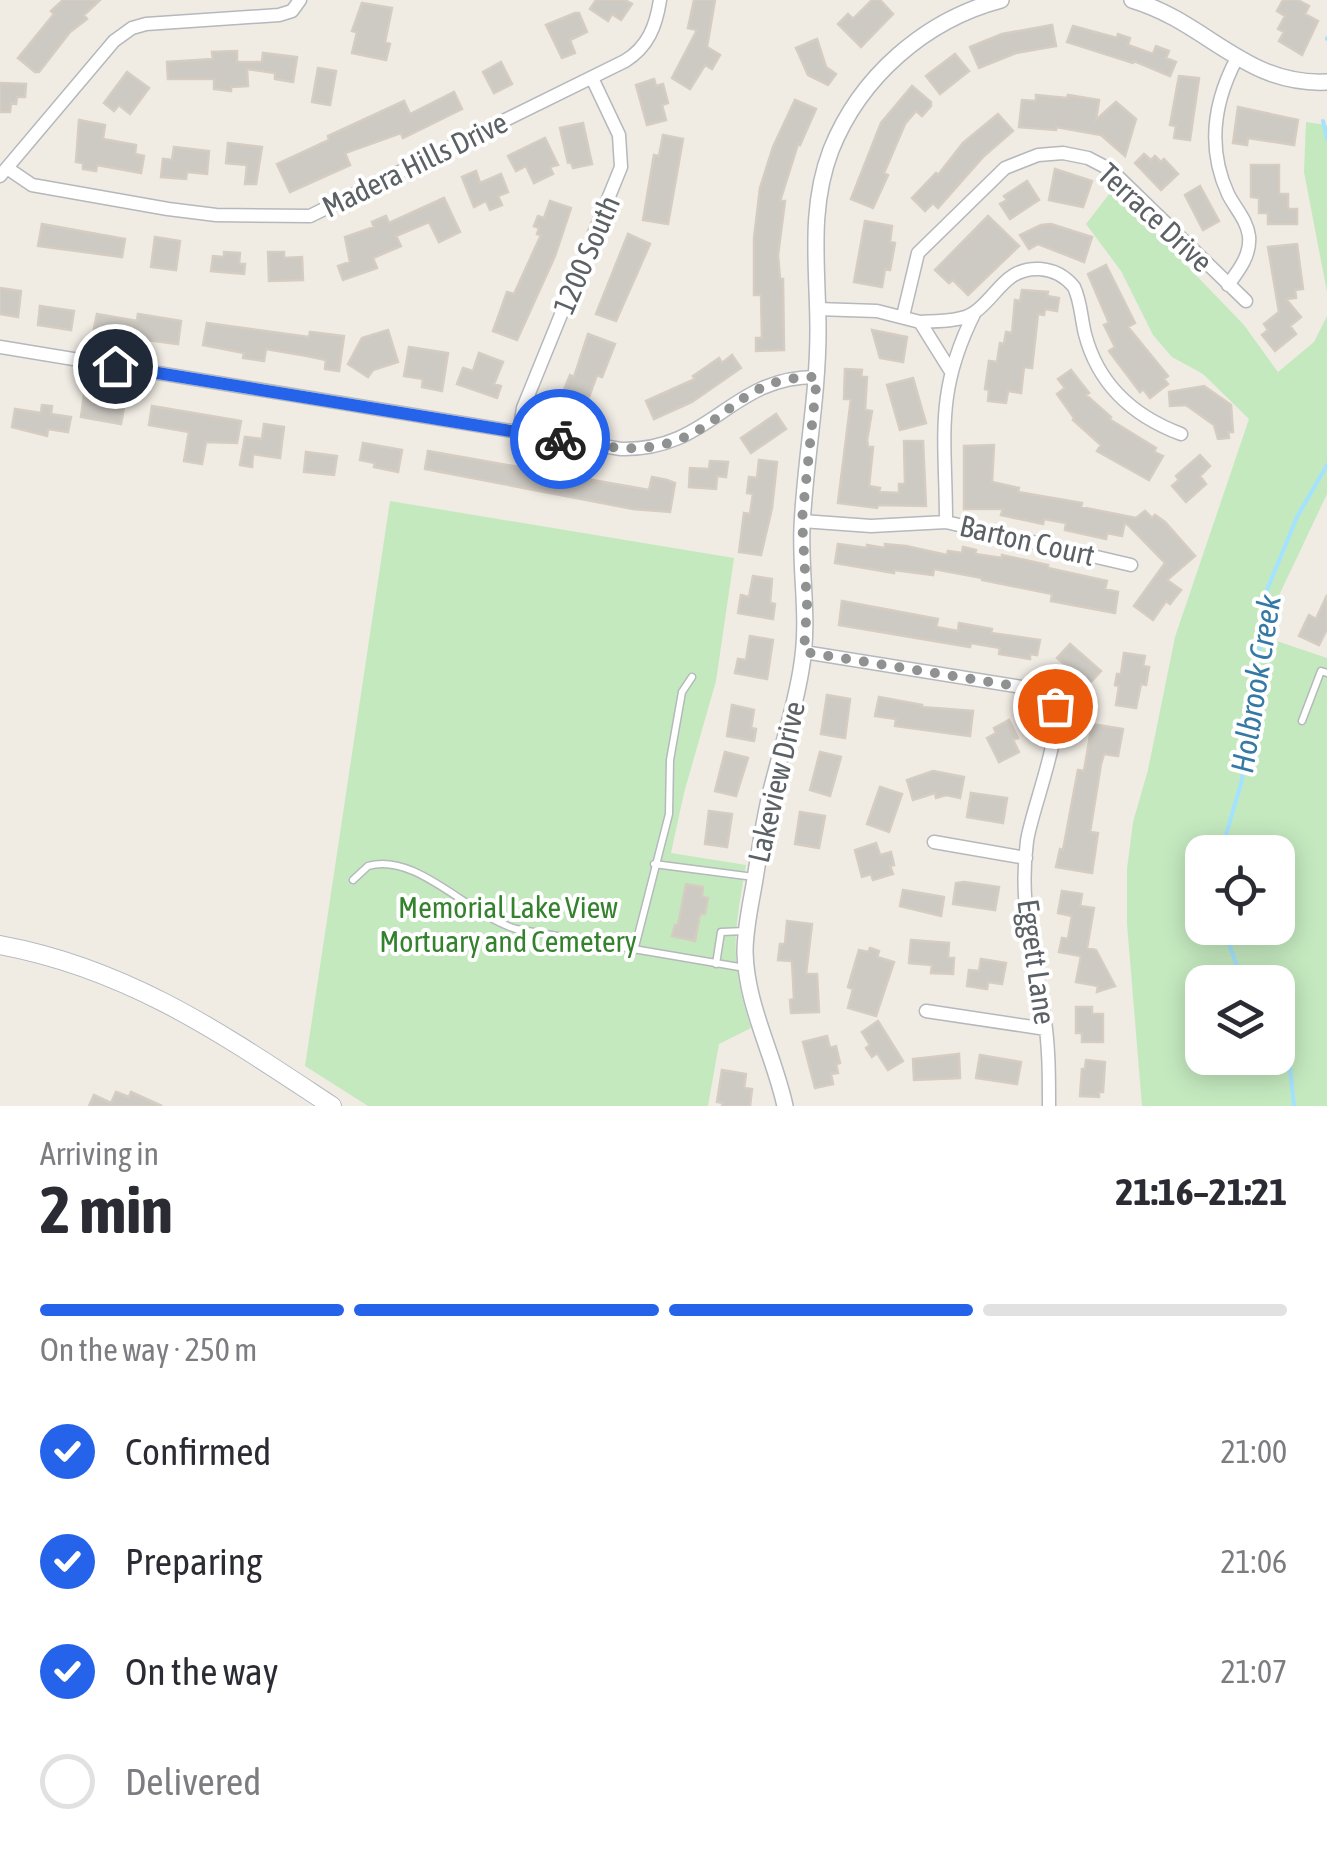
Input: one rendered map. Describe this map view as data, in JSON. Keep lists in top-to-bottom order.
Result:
{
  "streets": {
    "street": [
      "Madera Hills Drive",
      "Terrace Drive",
      "1200 South",
      "Barton Court",
      "Lakeview Drive",
      "Eggett Lane"
    ]
  },
  "crossings": [
    ["Madera Hills Drive", "1200 South"],
    ["Barton Court", "Lakeview Drive"],
    ["Lakeview Drive", "Eggett Lane"]
  ],
  "water": ["Holbrook Creek"],
  "parks": ["Memorial Lake View Mortuary and Cemetery"],
  "page": {
    "heading": ["2 min", "Arriving in", "21:16–21:21"],
    "bar": "On the way · 250 m",
    "list": [
      ["Confirmed", "21:00"],
      ["Preparing", "21:06"],
      ["On the way", "21:07"],
      "Delivered"
    ]
  }
}
